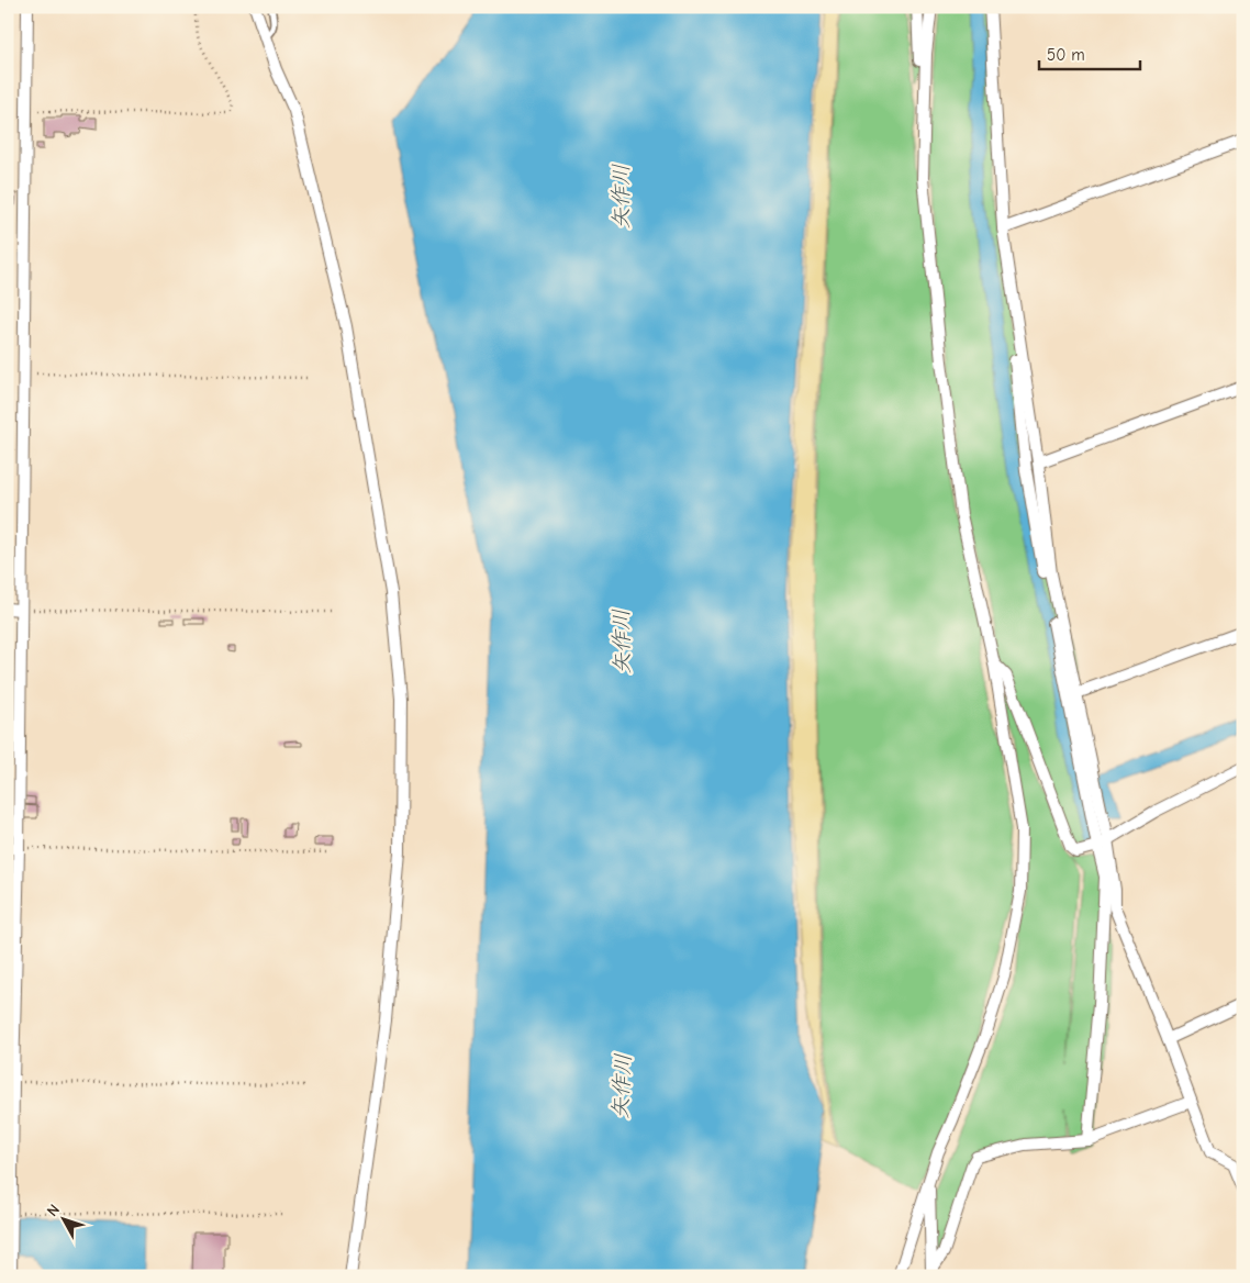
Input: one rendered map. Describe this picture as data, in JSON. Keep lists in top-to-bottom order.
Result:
{
  "water": ["矢作川"],
  "scale_bar": "50 m",
  "north": "top left"
}
